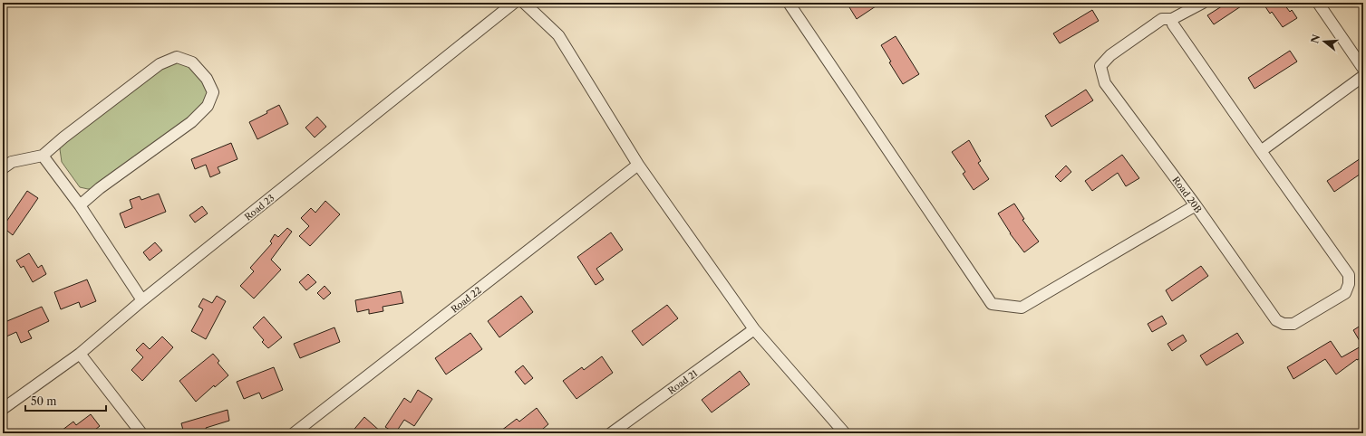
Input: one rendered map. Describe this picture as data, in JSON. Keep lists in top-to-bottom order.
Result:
{
  "streets": {
    "street": [
      "Road 20B",
      "Road 23",
      "Road 22",
      "Road 21"
    ]
  },
  "scale_bar": "50 m",
  "north": "left"
}
